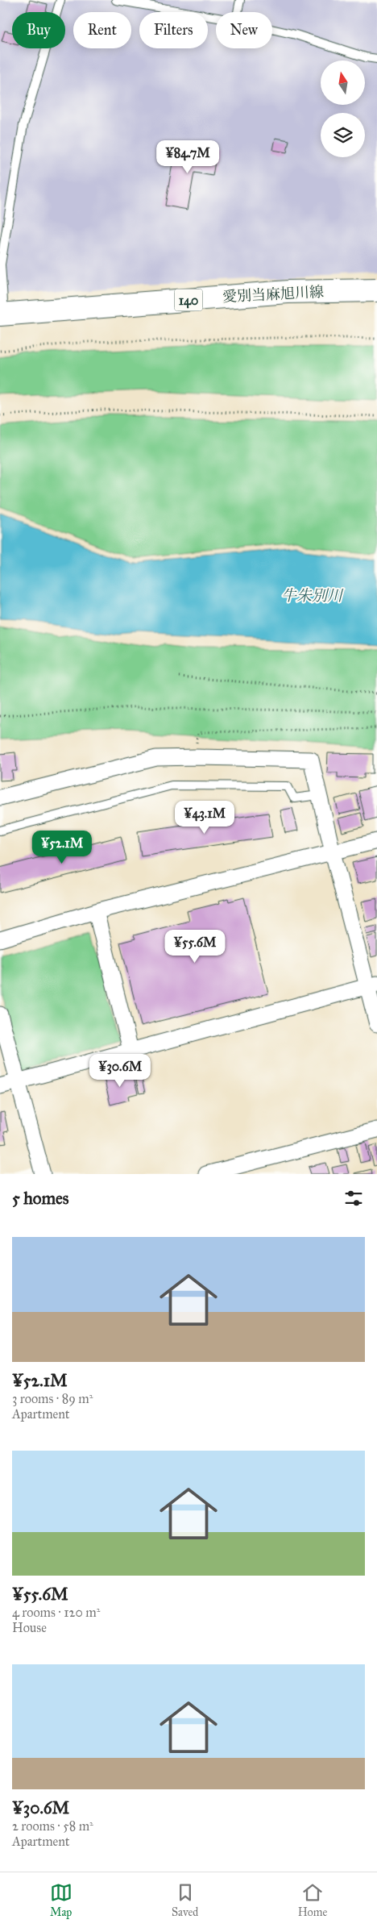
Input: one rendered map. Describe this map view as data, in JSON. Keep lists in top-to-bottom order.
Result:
{
  "streets": {
    "main road": ["愛別当麻旭川線", "140"]
  },
  "water": ["牛朱別川"],
  "north": "top",
  "page": {
    "chip": [
      "Buy",
      "Rent",
      "Filters",
      "New"
    ],
    "price": [
      "¥84.7M",
      "¥43.1M",
      "¥52.1M",
      "¥55.6M",
      "¥30.6M"
    ],
    "heading": "5 homes",
    "list": [
      {
        "name": "¥52.1M",
        "note": "3 rooms · 89 m² · Apartment"
      },
      {
        "name": "¥55.6M",
        "note": "4 rooms · 120 m² · House"
      },
      {
        "name": "¥30.6M",
        "note": "2 rooms · 58 m² · Apartment"
      }
    ],
    "tabs": ["Map", "Saved", "Home"]
  }
}
